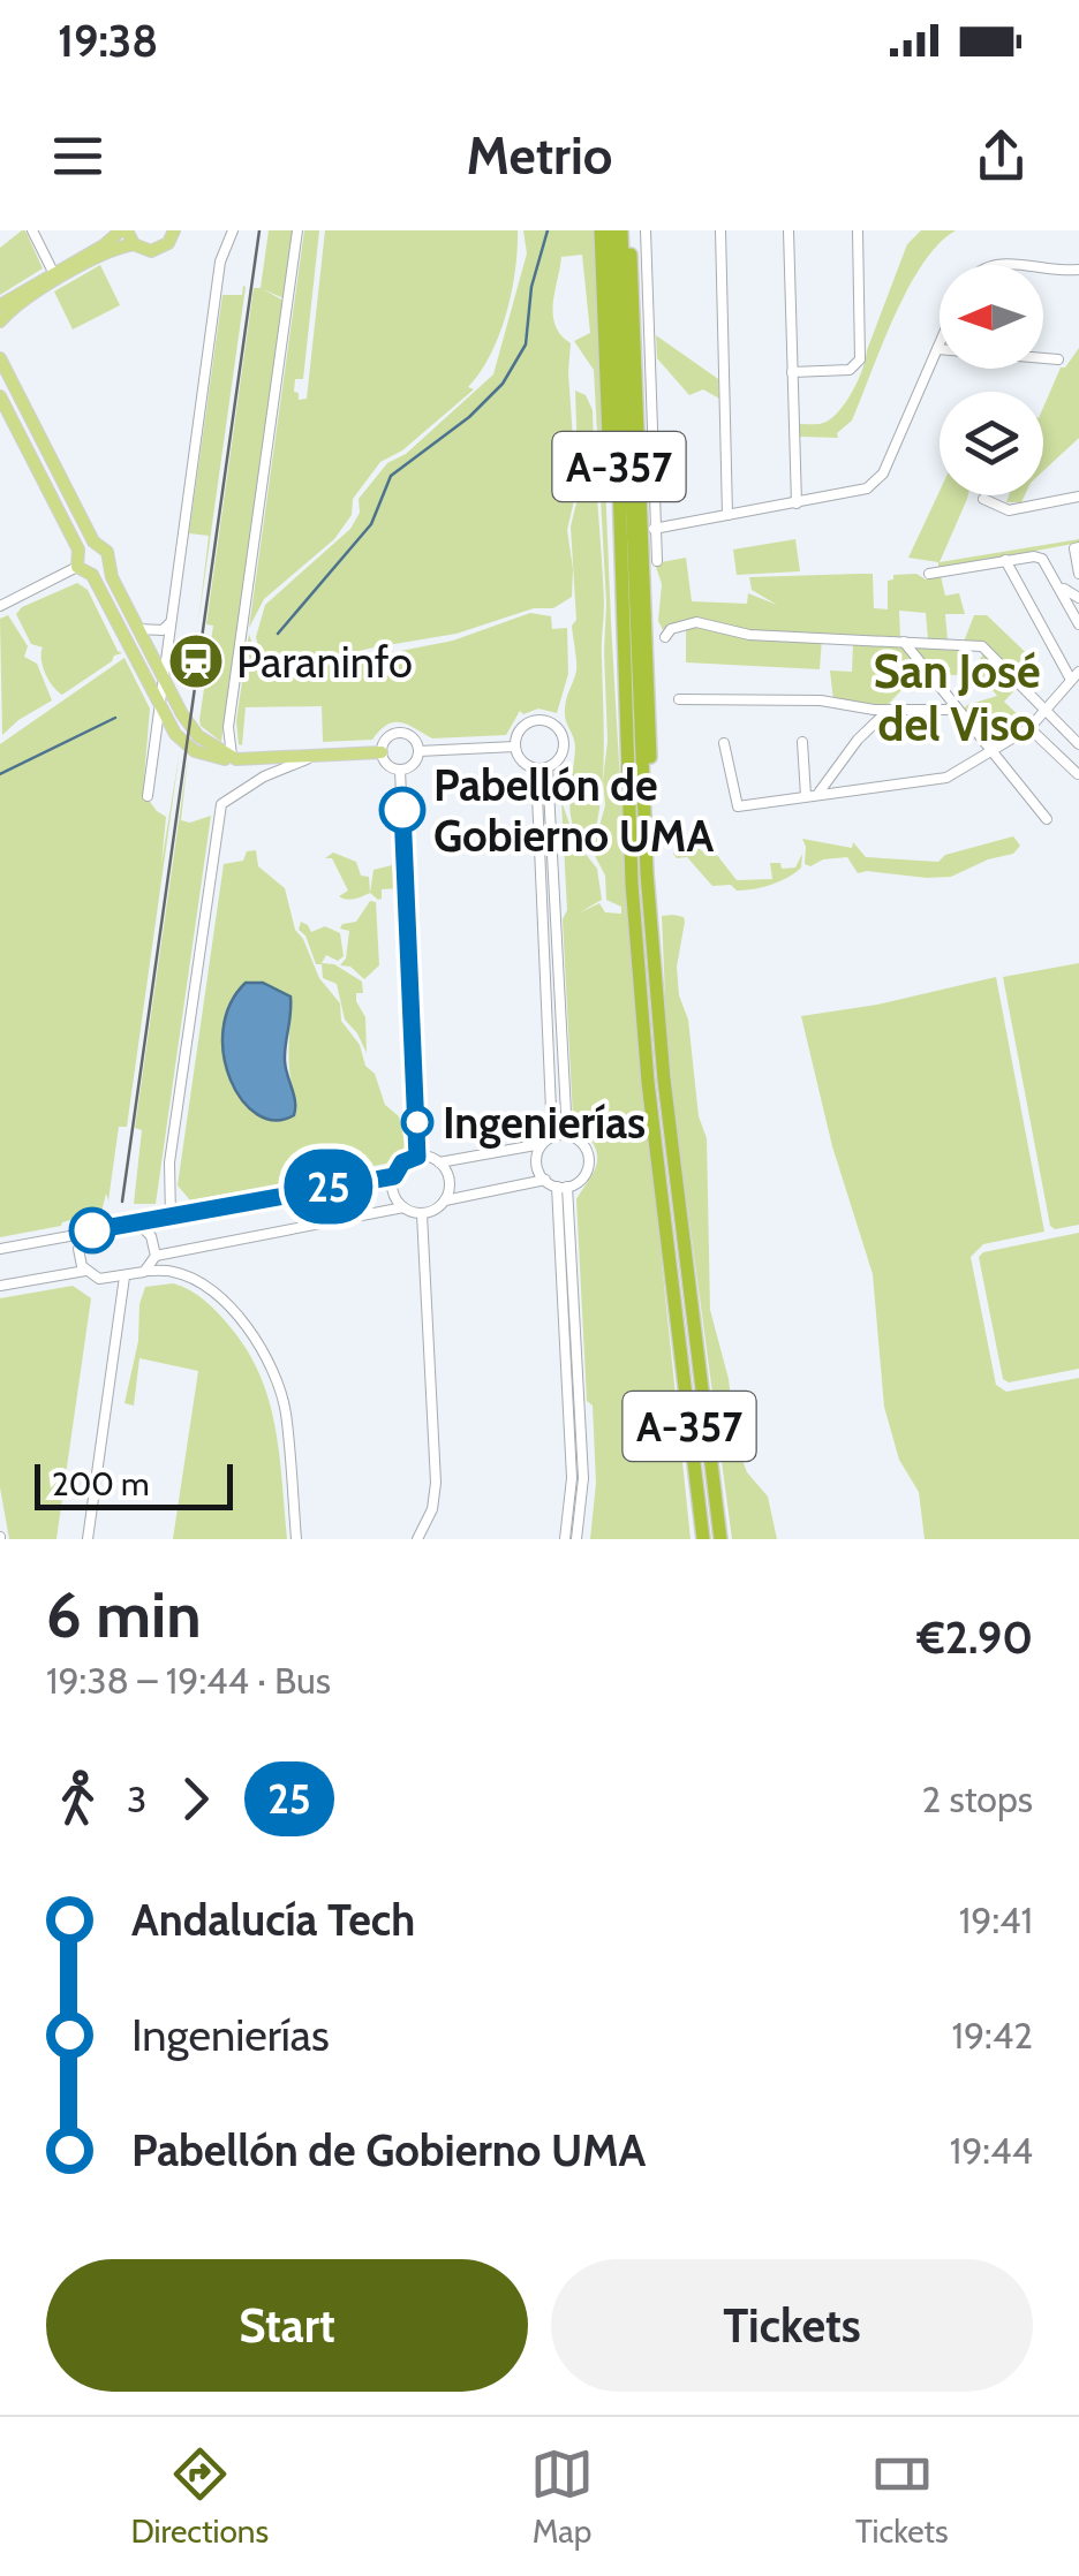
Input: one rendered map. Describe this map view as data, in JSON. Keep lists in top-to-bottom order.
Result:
{
  "streets": {
    "highway": ["A-357"]
  },
  "districts": ["San José del Viso"],
  "places": {
    "station": ["Paraninfo"],
    "other": ["Pabellón de Gobierno UMA", "Ingenierías"]
  },
  "lines": ["bus line 25"],
  "scale_bar": "200 m",
  "north": "left",
  "page": {
    "status": "19:38",
    "header": "Metrio",
    "on_map": "25",
    "scale": "200 m",
    "heading": ["6 min", "19:38 – 19:44 · Bus", "€2.90"],
    "legs": ["3", "25", "2 stops"],
    "list": [
      {
        "name": "Andalucía Tech",
        "value": "19:41"
      },
      {
        "name": "Ingenierías",
        "value": "19:42"
      },
      {
        "name": "Pabellón de Gobierno UMA",
        "value": "19:44"
      }
    ],
    "buttons": ["Start", "Tickets"],
    "tabs": ["Directions", "Map", "Tickets"]
  }
}
